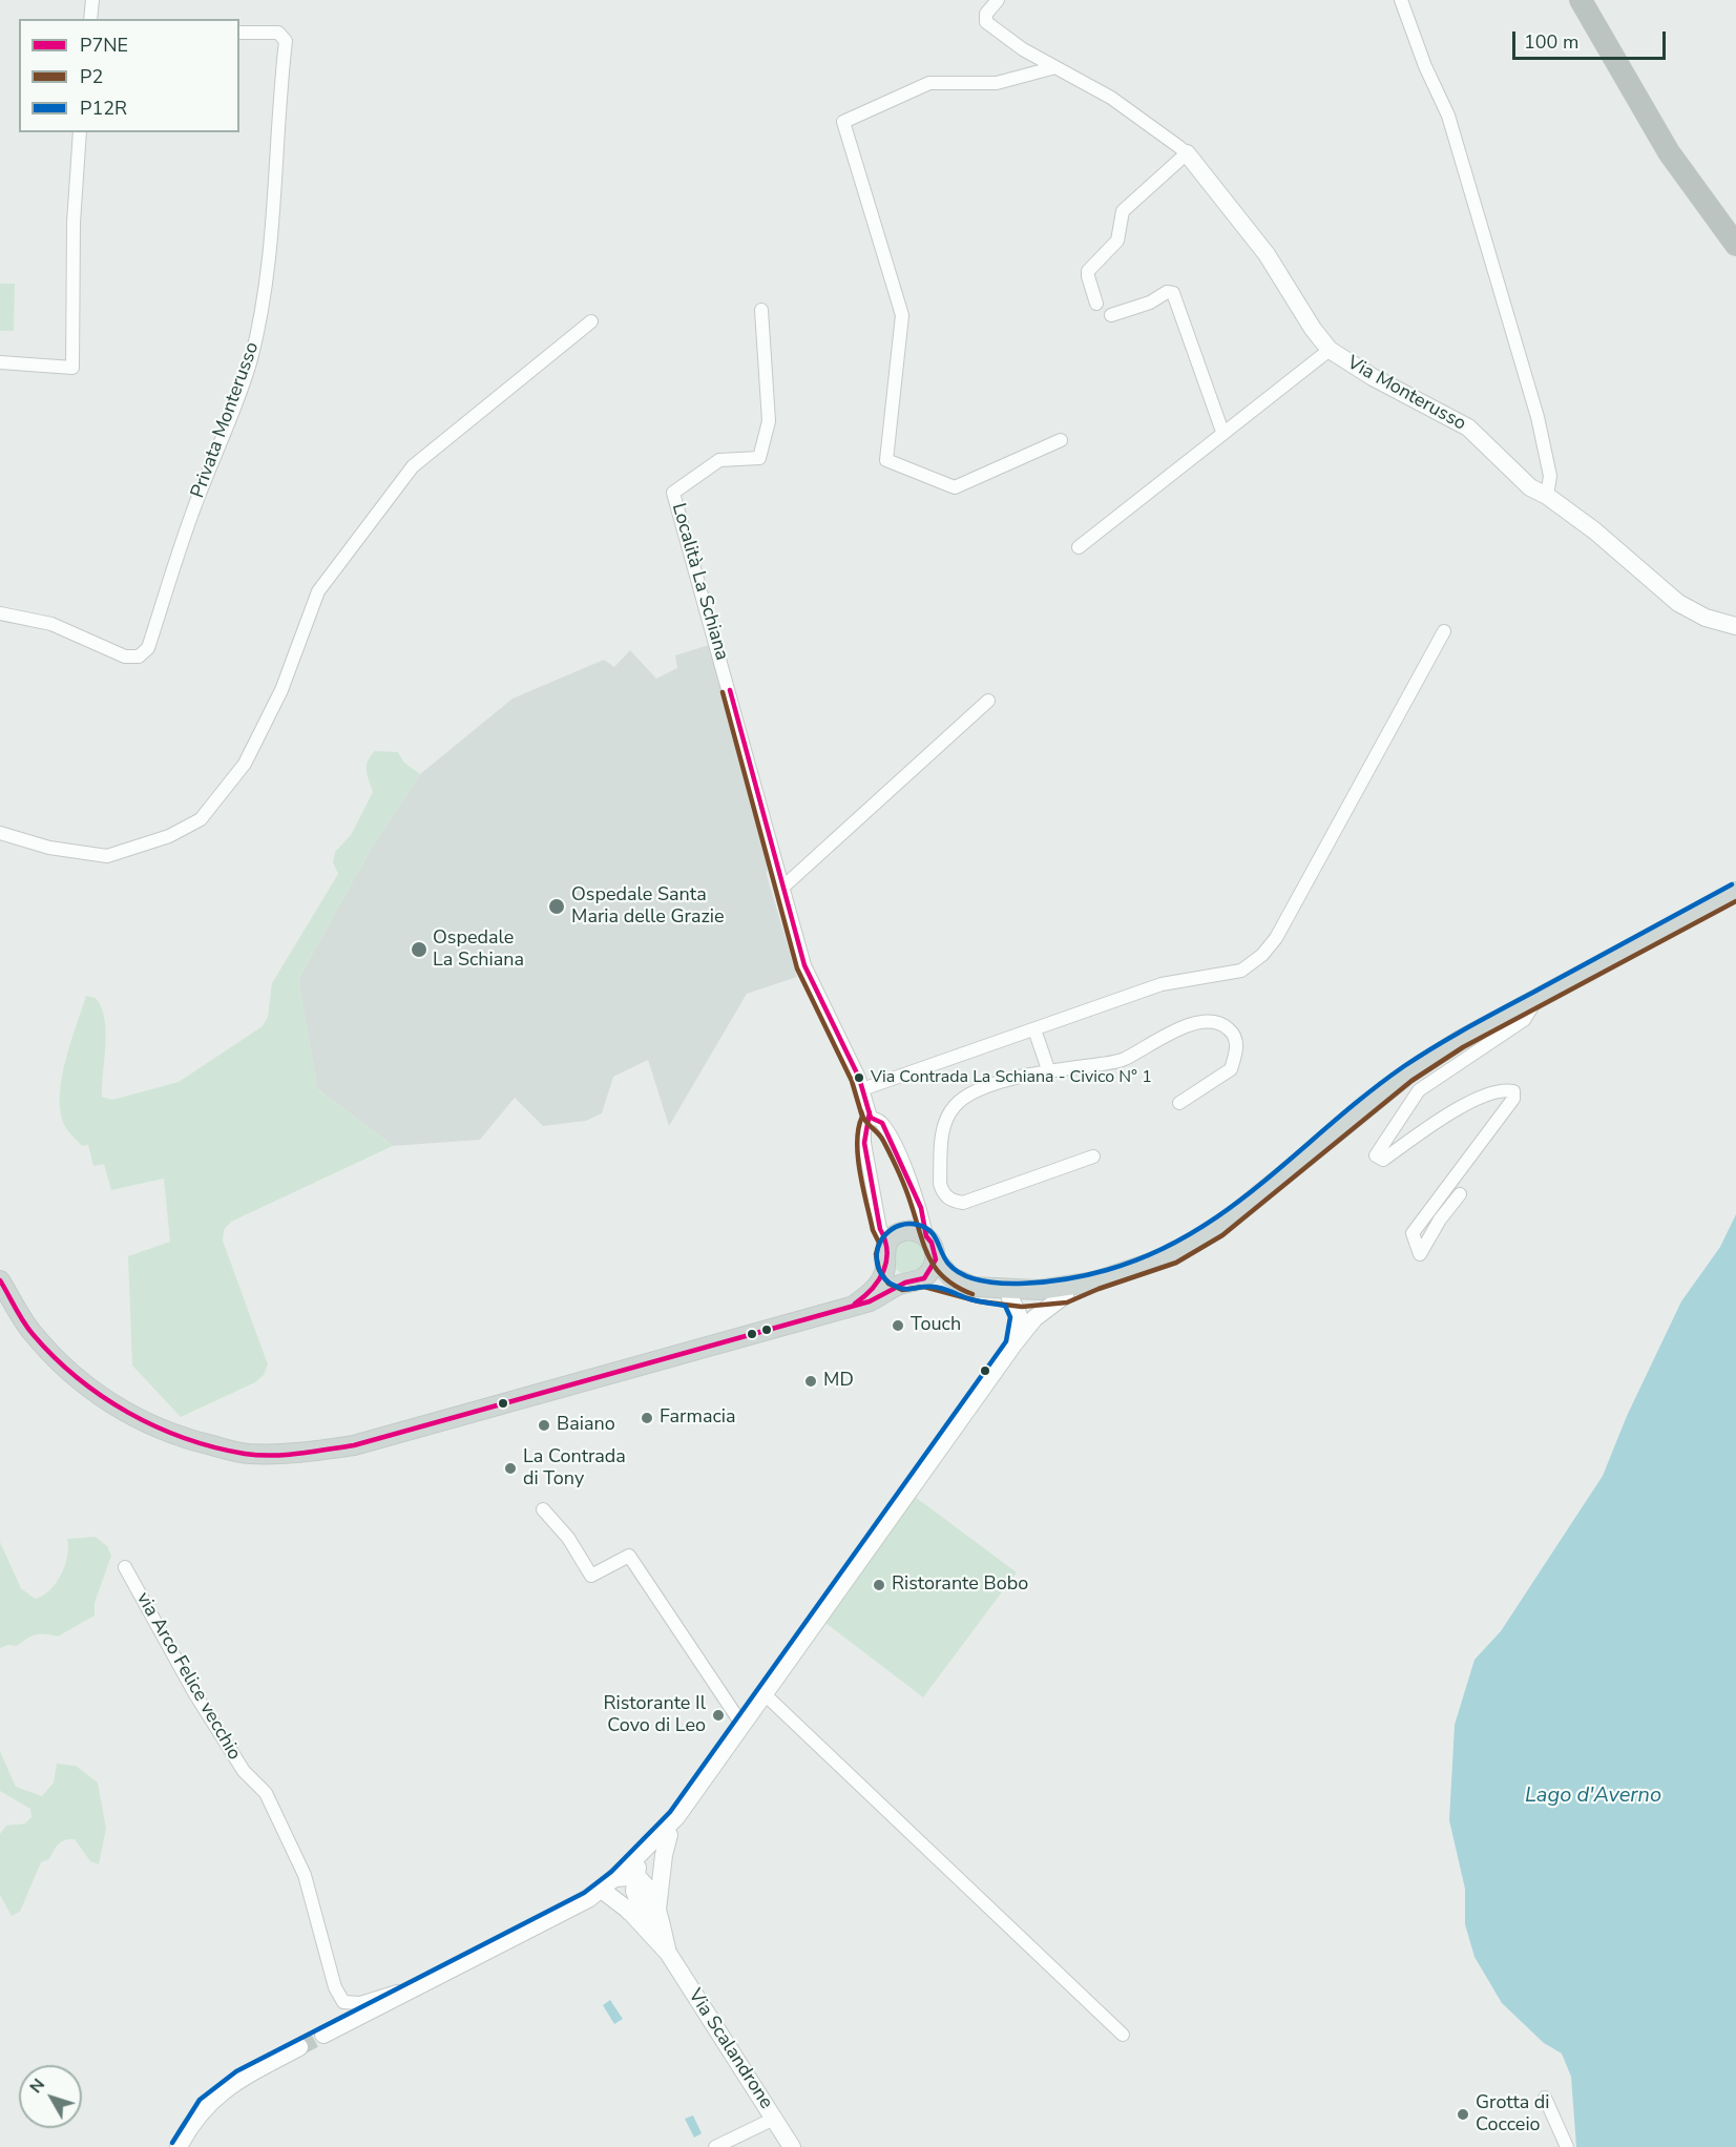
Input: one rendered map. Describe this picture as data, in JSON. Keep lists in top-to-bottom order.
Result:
{
  "streets": {
    "street": [
      "Via Monterusso",
      "Privata Monterusso",
      "Località La Schiana",
      "via Arco Felice vecchio",
      "Via Scalandrone"
    ]
  },
  "water": ["Lago d'Averno"],
  "places": [
    "Ospedale Santa Maria delle Grazie",
    "Ospedale La Schiana",
    "Via Contrada La Schiana - Civico N° 1",
    "Touch",
    "MD",
    "Farmacia",
    "Baiano",
    "La Contrada di Tony",
    "Ristorante Bobo",
    "Ristorante Il Covo di Leo",
    "Grotta di Cocceio"
  ],
  "lines": ["transit line P7NE", "transit line P2", "transit line P12R"],
  "legend": ["P7NE", "P2", "P12R"],
  "scale_bar": "100 m",
  "north": "top left"
}
